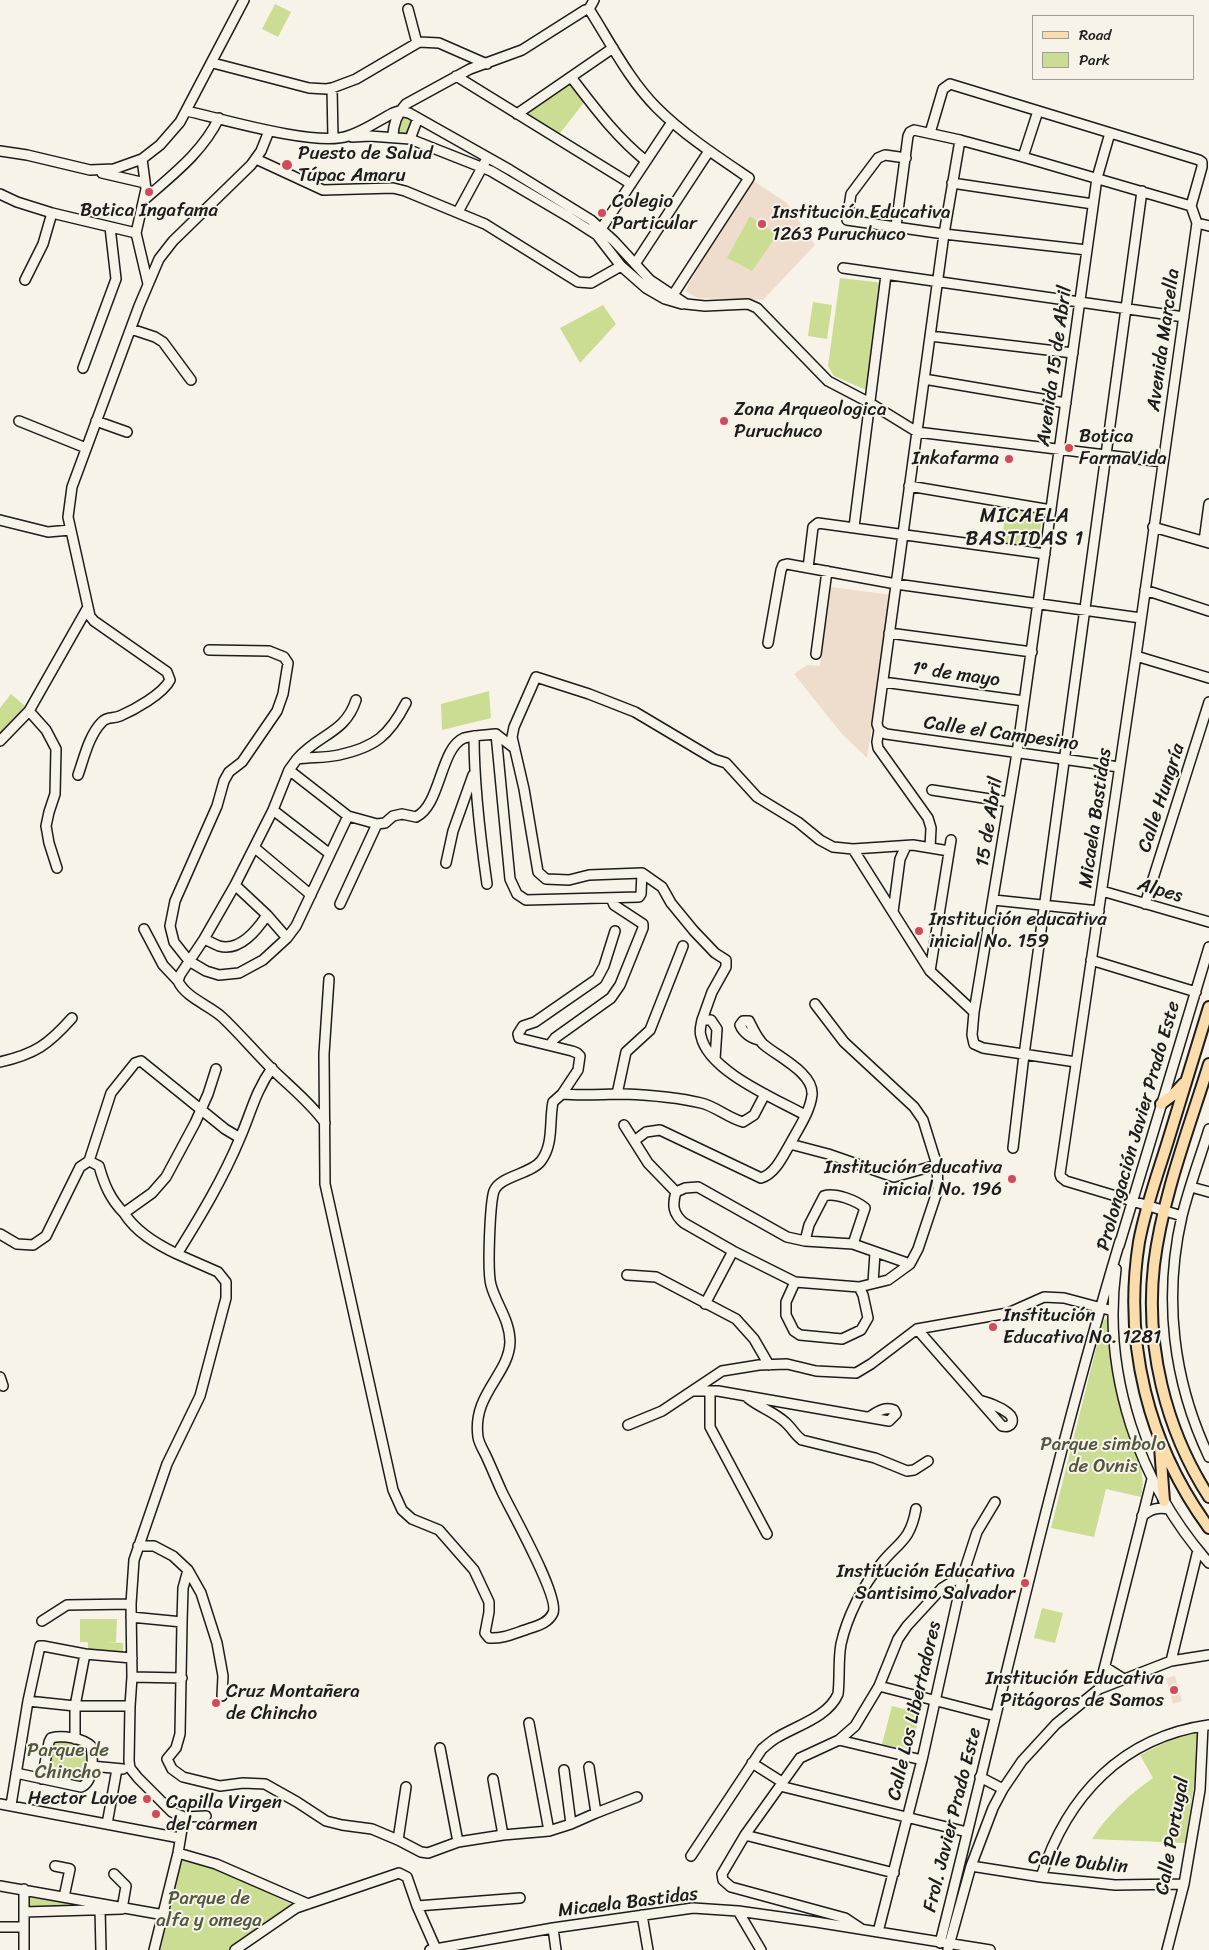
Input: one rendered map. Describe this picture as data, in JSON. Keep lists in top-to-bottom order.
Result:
{
  "streets": {
    "main road": ["Prolongación Javier Prado Este"],
    "street": [
      "Avenida Marcella",
      "Avenida 15 de Abril",
      "1º de mayo",
      "Calle el Campesino",
      "Calle Hungría",
      "Micaela Bastidas",
      "15 de Abril",
      "Alpes",
      "Calle Los Libertadores",
      "Frol. Javier Prado Este",
      "Calle Portugal",
      "Calle Dublin"
    ]
  },
  "crossings": [
    ["Avenida Marcella", "Micaela Bastidas"],
    ["Avenida 15 de Abril", "15 de Abril"],
    ["1º de mayo", "15 de Abril"],
    ["Calle el Campesino", "Micaela Bastidas"],
    ["Calle el Campesino", "15 de Abril"],
    ["Calle Hungría", "Alpes"],
    ["Micaela Bastidas", "Alpes"],
    ["Micaela Bastidas", "Prolongación Javier Prado Este"],
    ["Micaela Bastidas", "Calle Los Libertadores"],
    ["Micaela Bastidas", "Frol. Javier Prado Este"],
    ["Prolongación Javier Prado Este", "Frol. Javier Prado Este"],
    ["Calle Portugal", "Calle Dublin"]
  ],
  "districts": ["MICAELA BASTIDAS 1"],
  "parks": ["Parque simbolo de Ovnis", "Parque de Chincho", "Parque de alfa y omega"],
  "places": [
    "Puesto de Salud Túpac Amaru",
    "Botica Ingafama",
    "Colegio Particular",
    "Institución Educativa 1263 Puruchuco",
    "Zona Arqueologica Puruchuco",
    "Botica FarmaVida",
    "Inkafarma",
    "Institución educativa inicial No. 159",
    "Institución educativa inicial No. 196",
    "Institución Educativa No. 1281",
    "Institución Educativa Santisimo Salvador",
    "Institución Educativa Pitágoras de Samos",
    "Cruz Montañera de Chincho",
    "Hector Lavoe",
    "Capilla Virgen del carmen"
  ],
  "legend": ["Road", "Park"]
}
